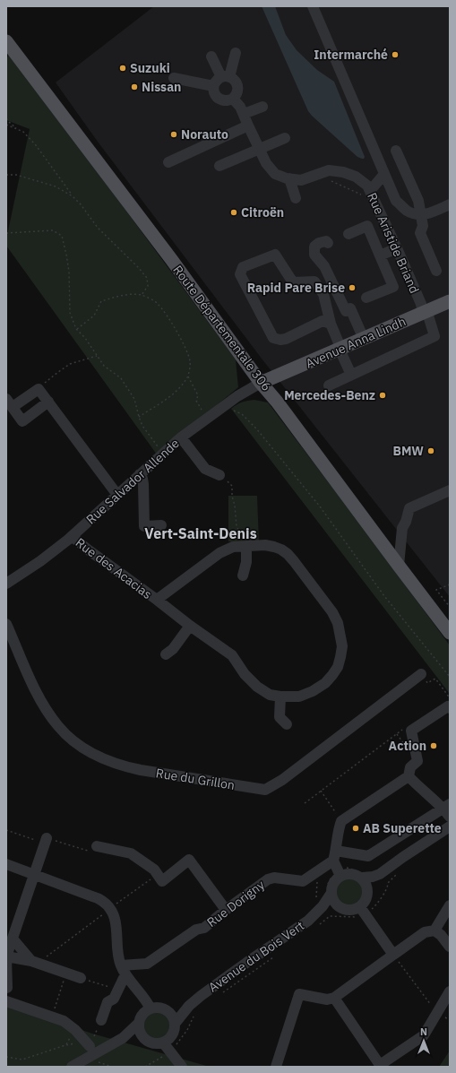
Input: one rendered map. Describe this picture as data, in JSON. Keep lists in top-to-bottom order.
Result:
{
  "streets": {
    "main road": ["Route Départementale 306", "Avenue Anna Lindh"],
    "street": [
      "Rue Aristide Briand",
      "Rue Salvador Allende",
      "Rue des Acacias",
      "Rue du Grillon",
      "Rue Dorigny",
      "Avenue du Bois Vert"
    ]
  },
  "crossings": [
    ["Rue Aristide Briand", "Avenue Anna Lindh"],
    ["Route Départementale 306", "Avenue Anna Lindh"],
    ["Route Départementale 306", "Rue Salvador Allende"],
    ["Avenue Anna Lindh", "Rue Salvador Allende"],
    ["Rue Salvador Allende", "Rue des Acacias"]
  ],
  "districts": ["Vert-Saint-Denis"],
  "places": [
    "Intermarché",
    "Suzuki",
    "Nissan",
    "Norauto",
    "Citroën",
    "Rapid Pare Brise",
    "Mercedes-Benz",
    "BMW",
    "Action",
    "AB Superette"
  ],
  "north": "top"
}
